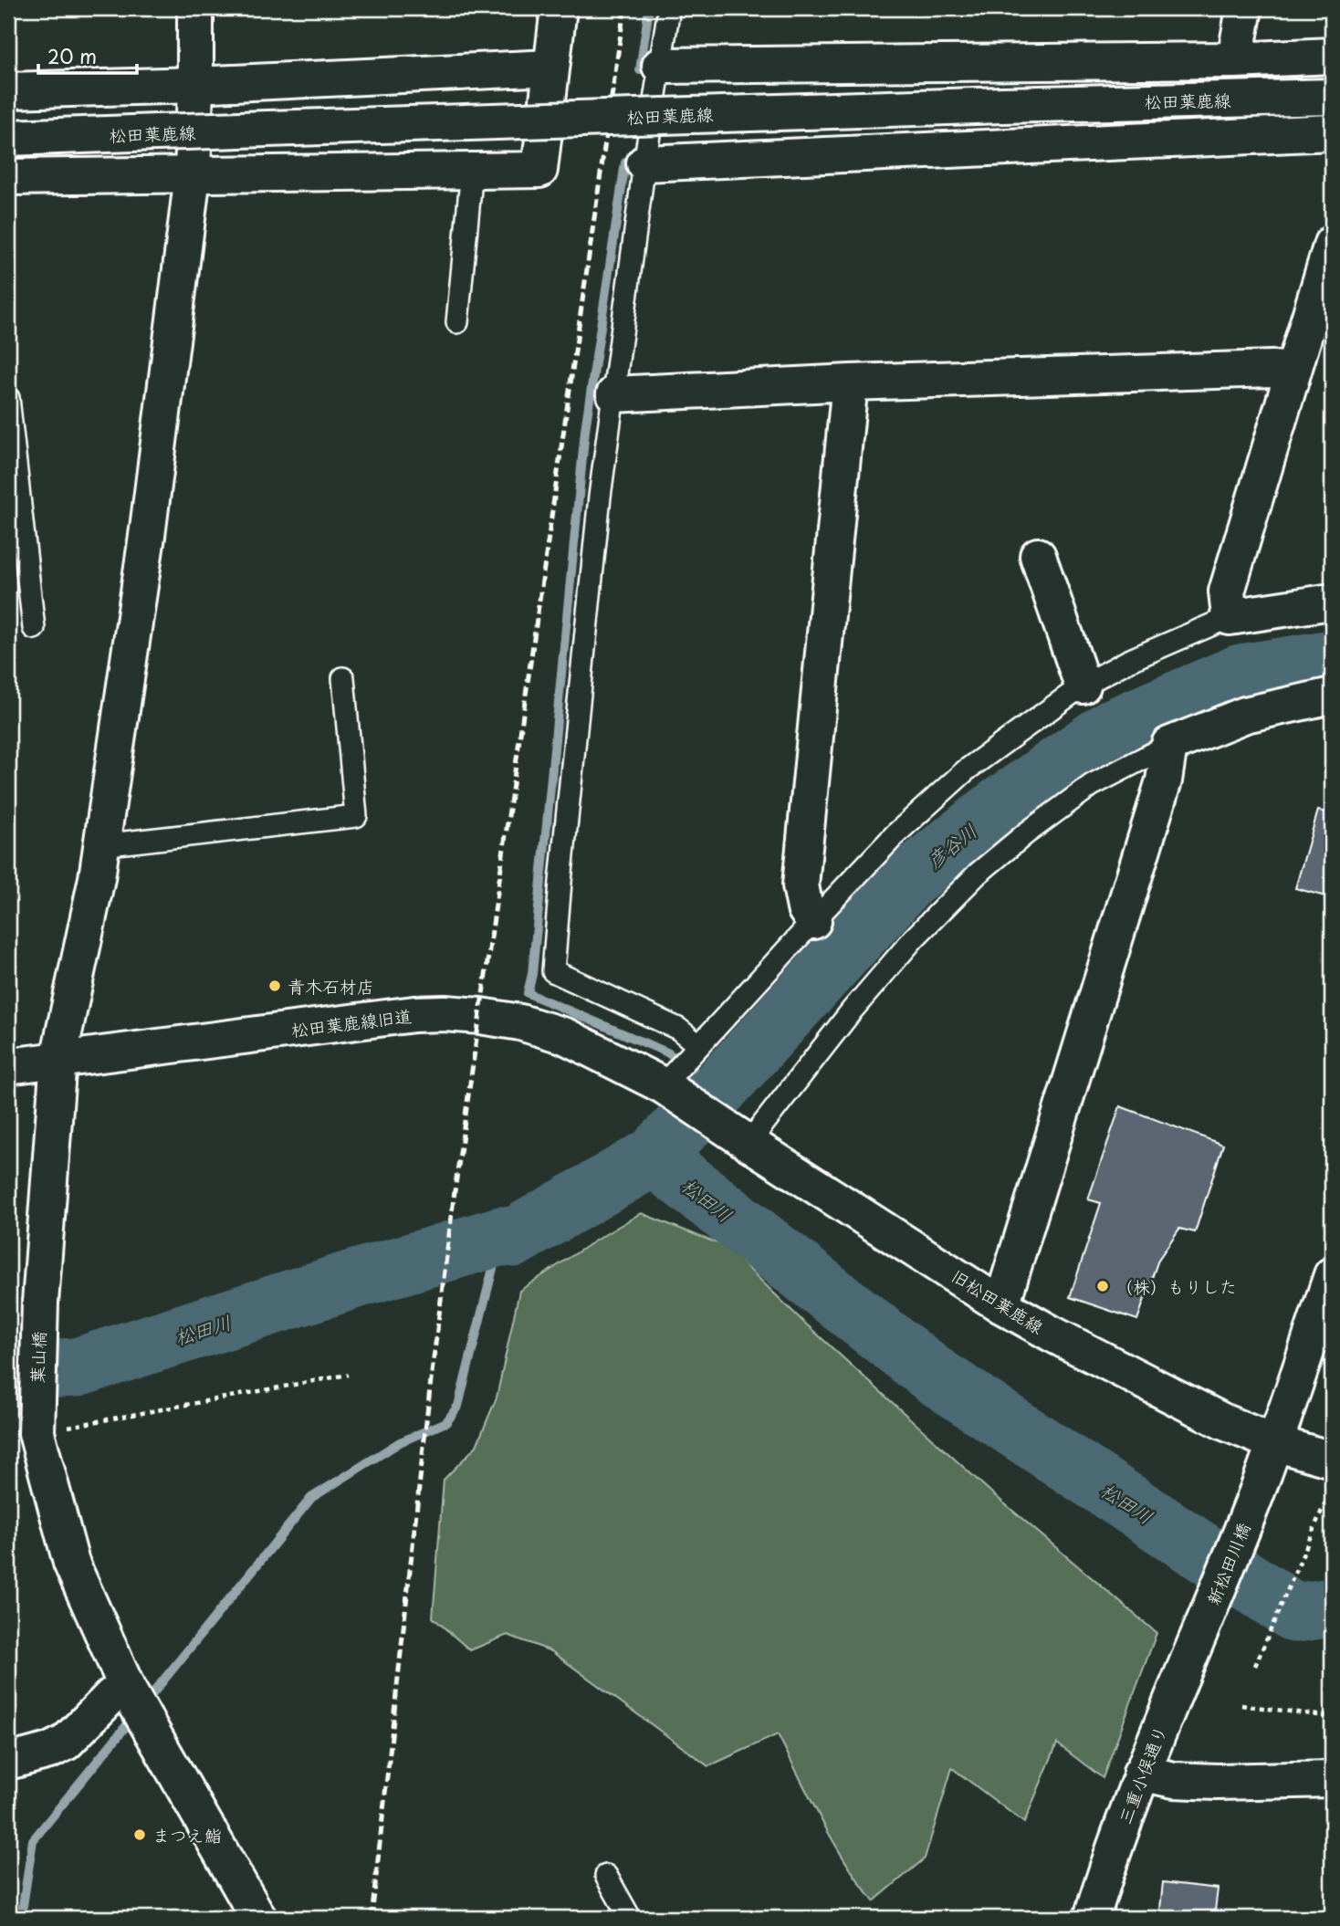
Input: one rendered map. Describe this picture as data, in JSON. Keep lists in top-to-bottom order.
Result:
{
  "streets": {
    "street": [
      "松田葉鹿線",
      "松田葉鹿線旧道",
      "旧松田葉鹿線",
      "葉山橋",
      "新松田川橋",
      "三重小俣通り"
    ]
  },
  "crossings": [
    ["松田葉鹿線旧道", "旧松田葉鹿線"],
    ["松田葉鹿線旧道", "葉山橋"],
    ["旧松田葉鹿線", "新松田川橋"],
    ["新松田川橋", "三重小俣通り"]
  ],
  "water": ["彦谷川", "松田川"],
  "places": ["青木石材店", "（株）もりした", "まつえ鮨"],
  "scale_bar": "20 m"
}
